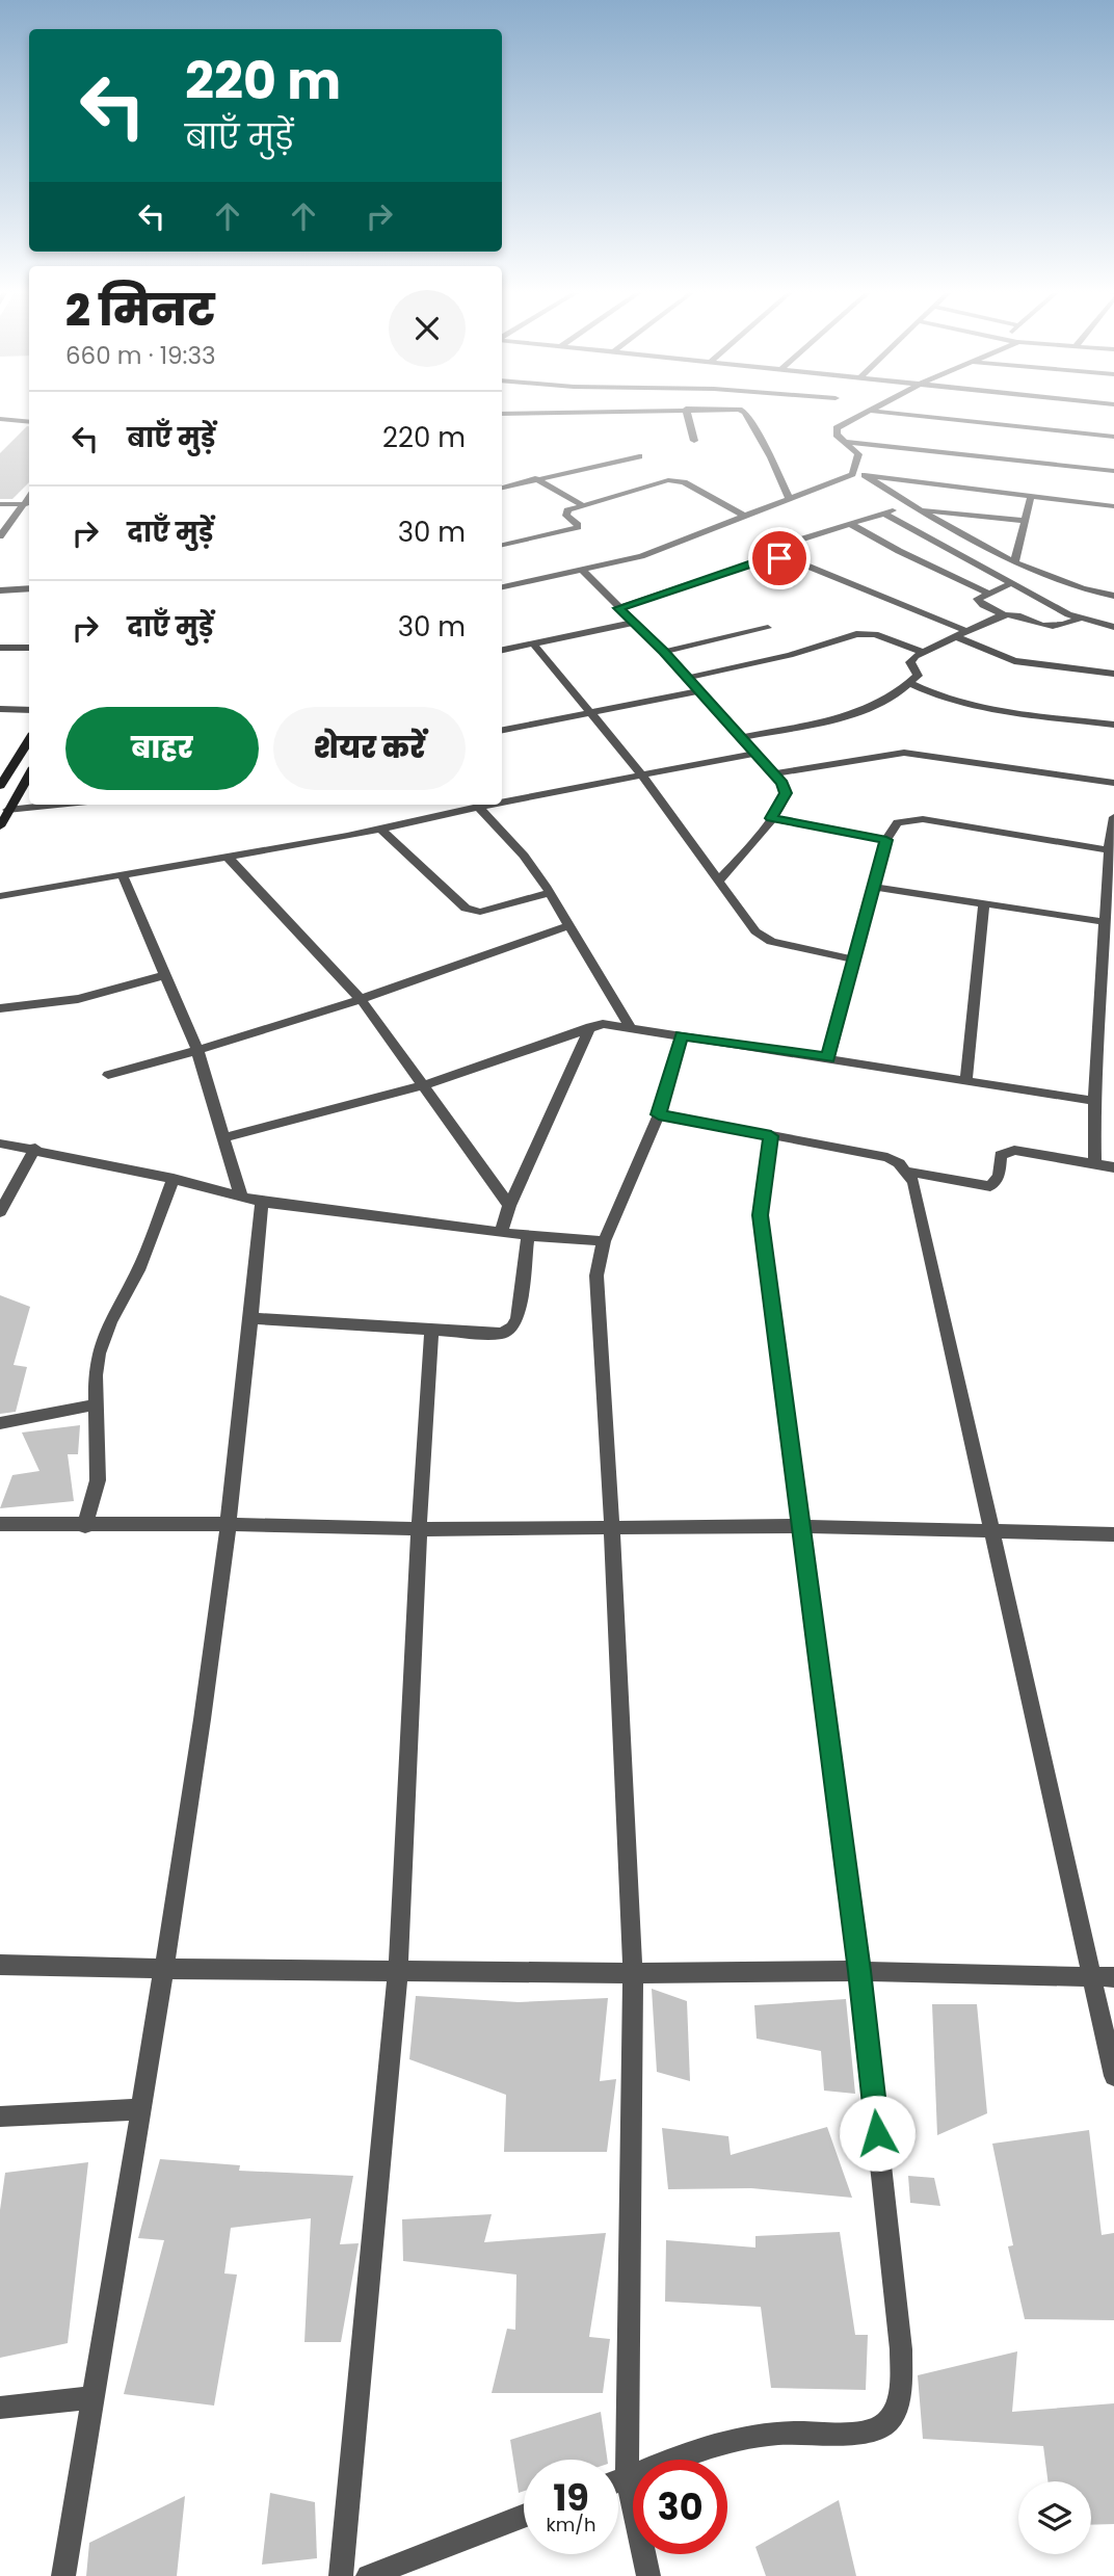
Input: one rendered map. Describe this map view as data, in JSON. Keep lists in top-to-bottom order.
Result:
{
  "page": {
    "turn": ["220 m", "बाएँ मुड़ें"],
    "heading": ["2 मिनट", "660 m · 19:33"],
    "list": [
      {
        "name": "बाएँ मुड़ें",
        "value": "220 m"
      },
      {
        "name": "दाएँ मुड़ें",
        "value": "30 m"
      },
      {
        "name": "दाएँ मुड़ें",
        "value": "30 m"
      }
    ],
    "buttons": ["बाहर", "शेयर करें"],
    "speed": "19 km/h",
    "limit": "30"
  }
}
